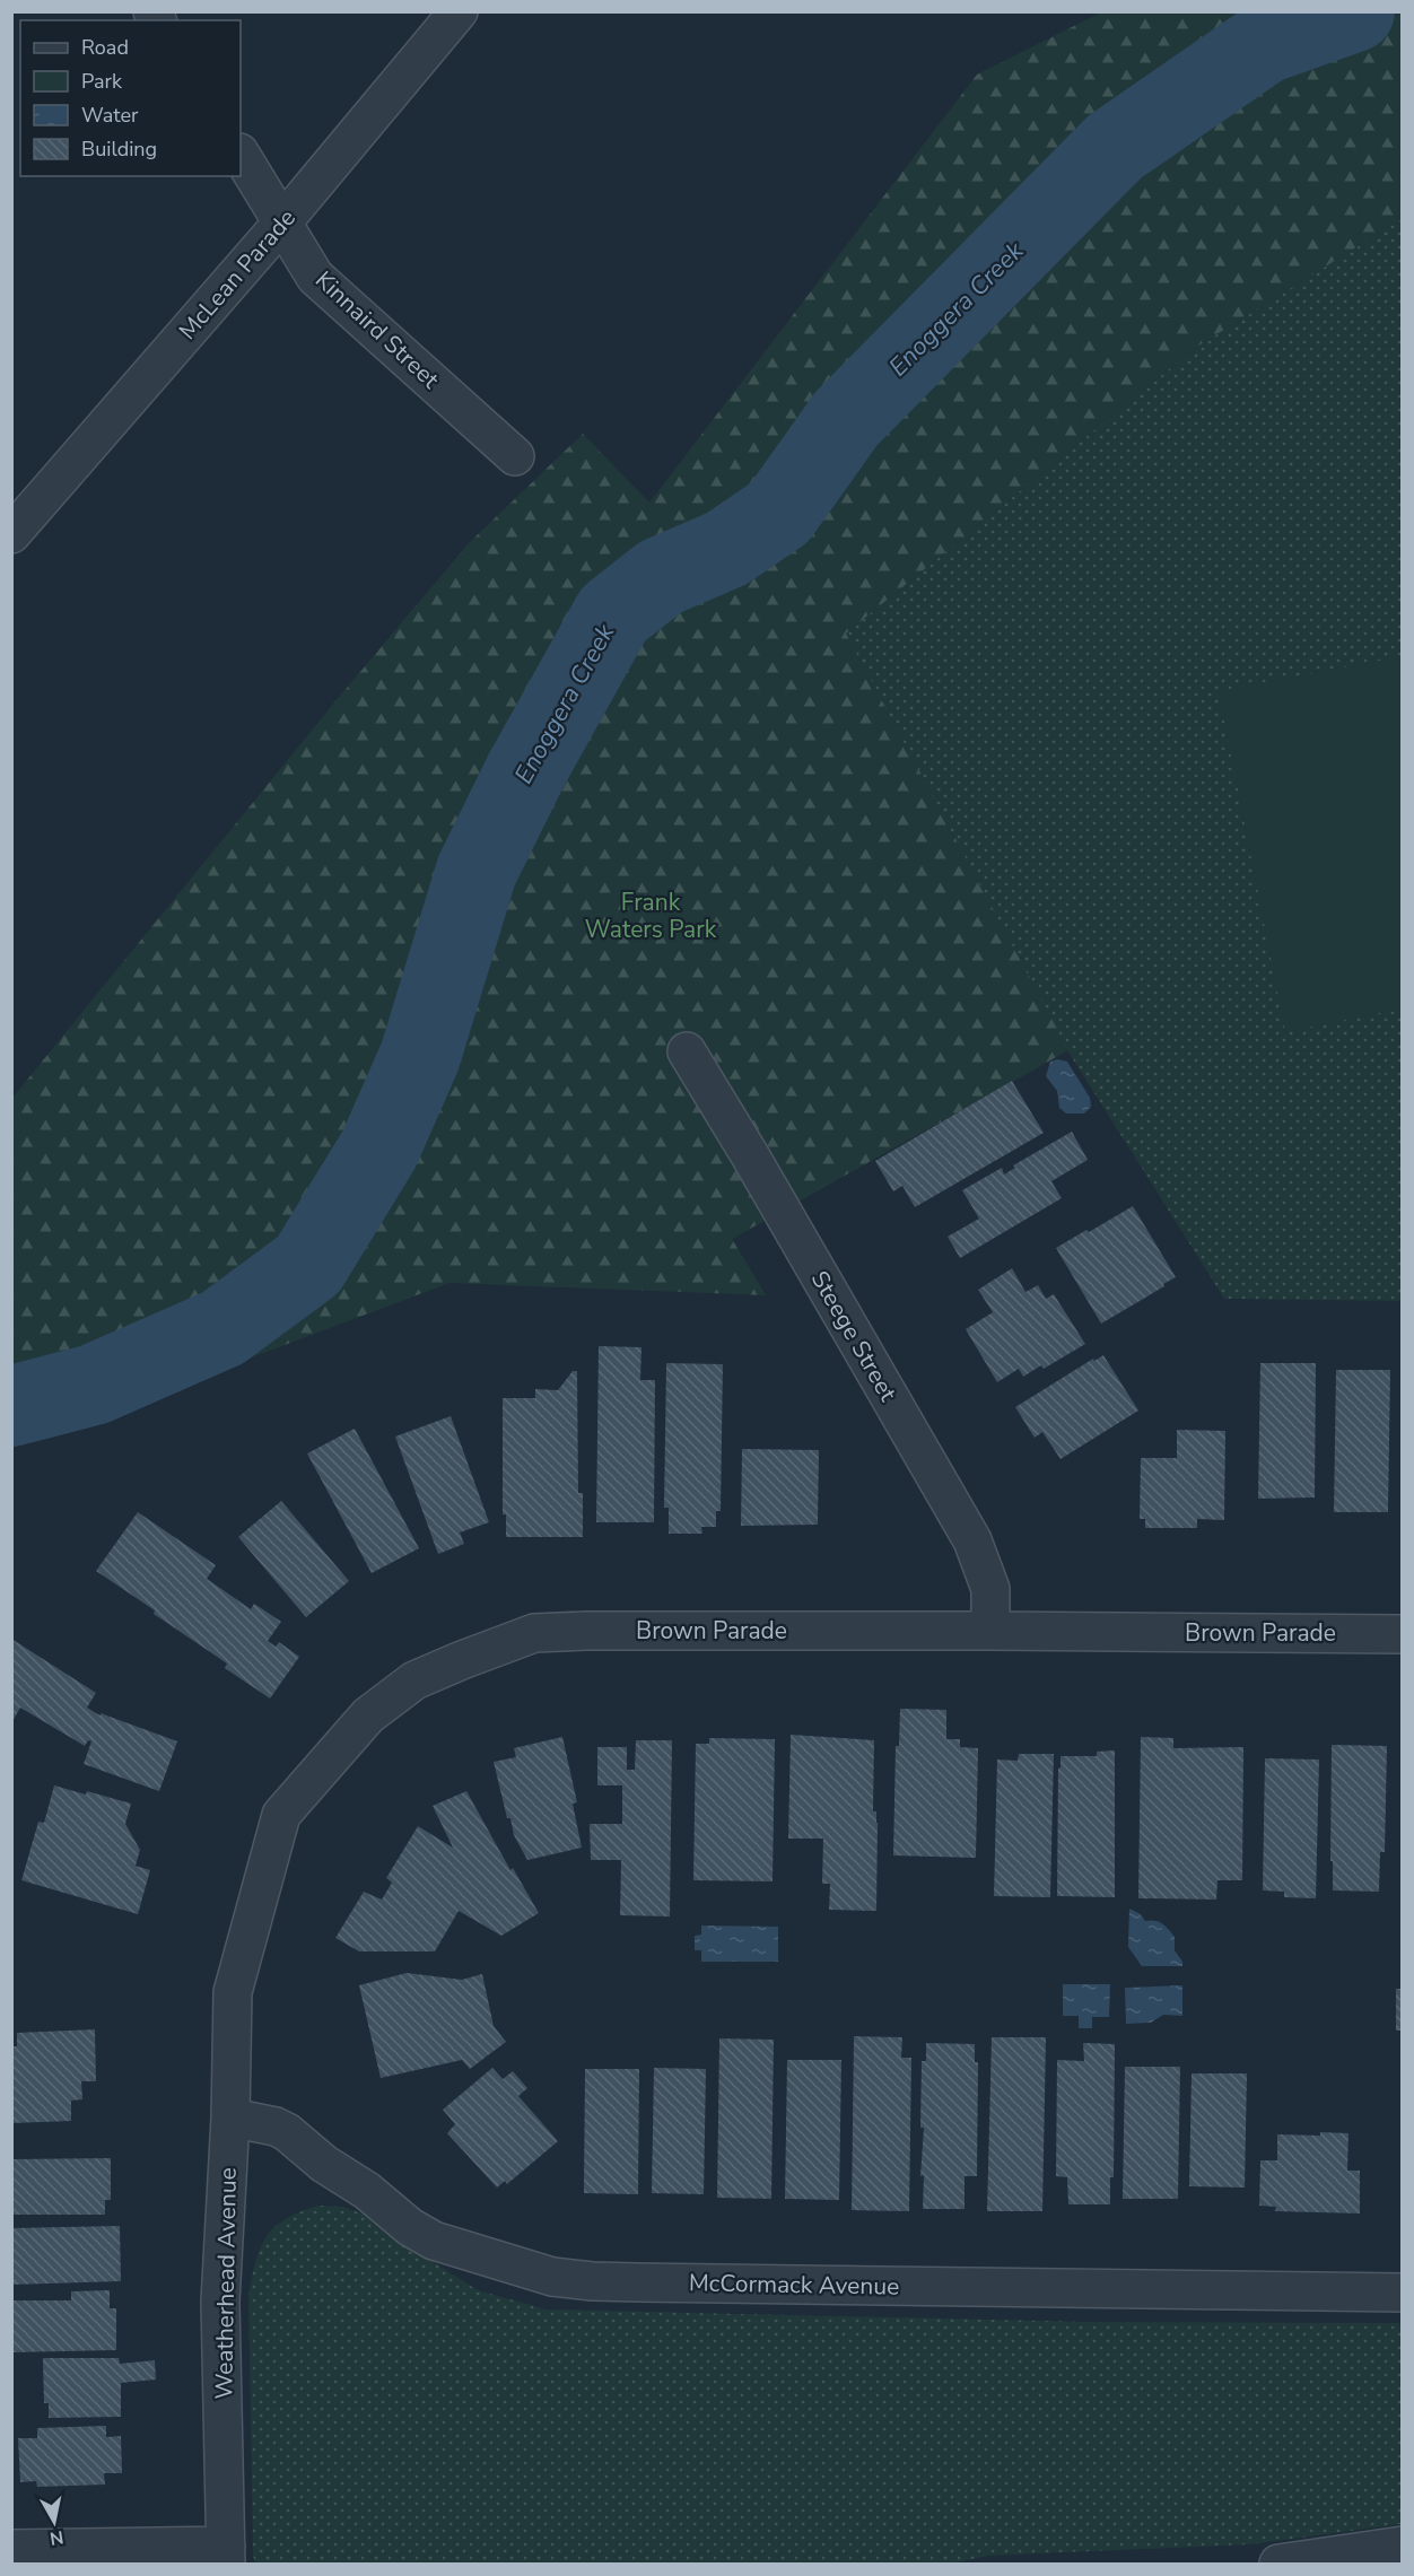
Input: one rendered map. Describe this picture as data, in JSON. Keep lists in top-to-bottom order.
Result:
{
  "streets": {
    "street": [
      "McLean Parade",
      "Kinnaird Street",
      "Steege Street",
      "Brown Parade",
      "Weatherhead Avenue",
      "McCormack Avenue"
    ]
  },
  "crossings": [
    ["McLean Parade", "Kinnaird Street"],
    ["Steege Street", "Brown Parade"],
    ["Brown Parade", "Weatherhead Avenue"],
    ["Weatherhead Avenue", "McCormack Avenue"]
  ],
  "water": ["Enoggera Creek"],
  "parks": ["Frank Waters Park"],
  "legend": [
    "Road",
    "Park",
    "Water",
    "Building"
  ],
  "north": "bottom"
}
